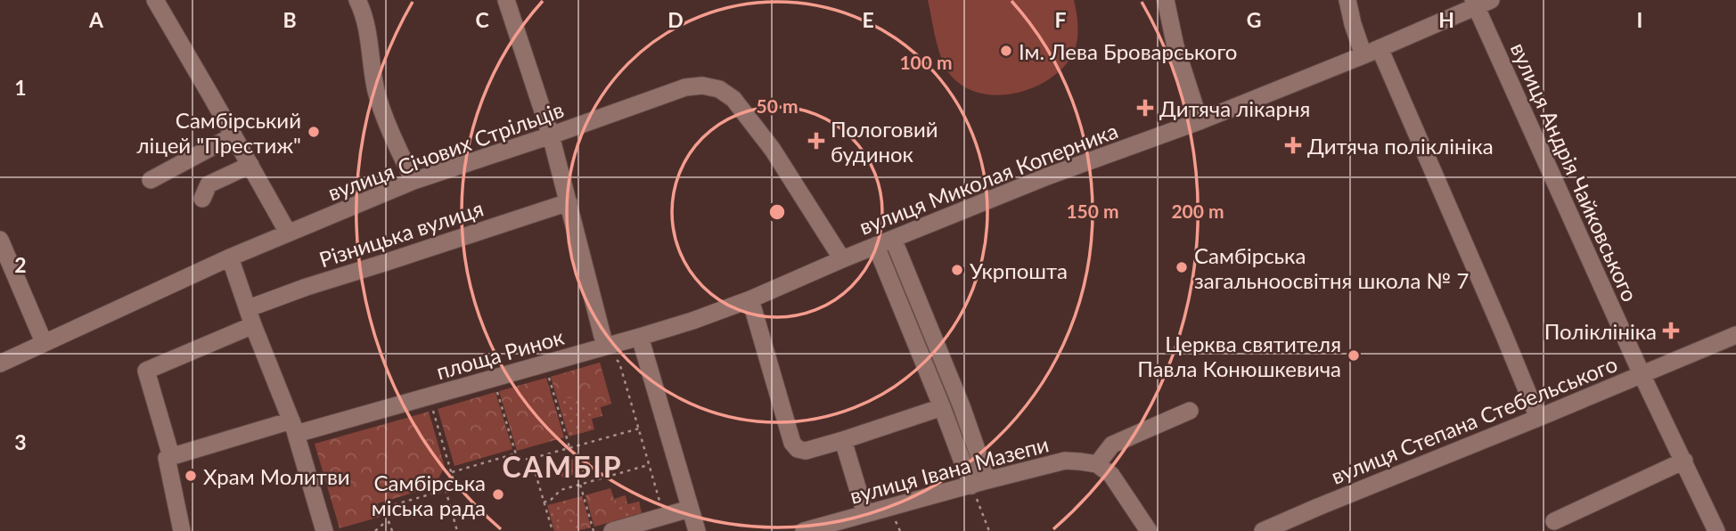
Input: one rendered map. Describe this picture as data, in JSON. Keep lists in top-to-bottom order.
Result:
{
  "streets": {
    "street": [
      "вулиця Січових Стрільців",
      "вулиця Андрія Чайковського",
      "вулиця Миколая Коперника",
      "Різницька вулиця",
      "площа Ринок",
      "вулиця Степана Стебельського",
      "вулиця Івана Мазепи"
    ]
  },
  "crossings": [
    ["вулиця Січових Стрільців", "вулиця Миколая Коперника"],
    ["вулиця Андрія Чайковського", "вулиця Миколая Коперника"],
    ["вулиця Андрія Чайковського", "вулиця Степана Стебельського"],
    ["вулиця Миколая Коперника", "площа Ринок"],
    ["Різницька вулиця", "площа Ринок"]
  ],
  "districts": ["САМБІР"],
  "places": {
    "other": [
      "Ім. Лева Броварського",
      "Самбірський ліцей \"Престиж\"",
      "Самбірська загальноосвітня школа № 7",
      "Укрпошта",
      "Церква святителя Павла Конюшкевича",
      "Храм Молитви",
      "Самбірська міська рада"
    ],
    "health": [
      "Дитяча лікарня",
      "Пологовий будинок",
      "Дитяча поліклініка",
      "Поліклініка"
    ]
  },
  "grid": {
    "columns": [
      "A",
      "B",
      "C",
      "D",
      "E",
      "F",
      "G",
      "H",
      "I"
    ],
    "rows": ["1", "2", "3"]
  },
  "rings": [
    "100 m",
    "50 m",
    "150 m",
    "200 m"
  ]
}
